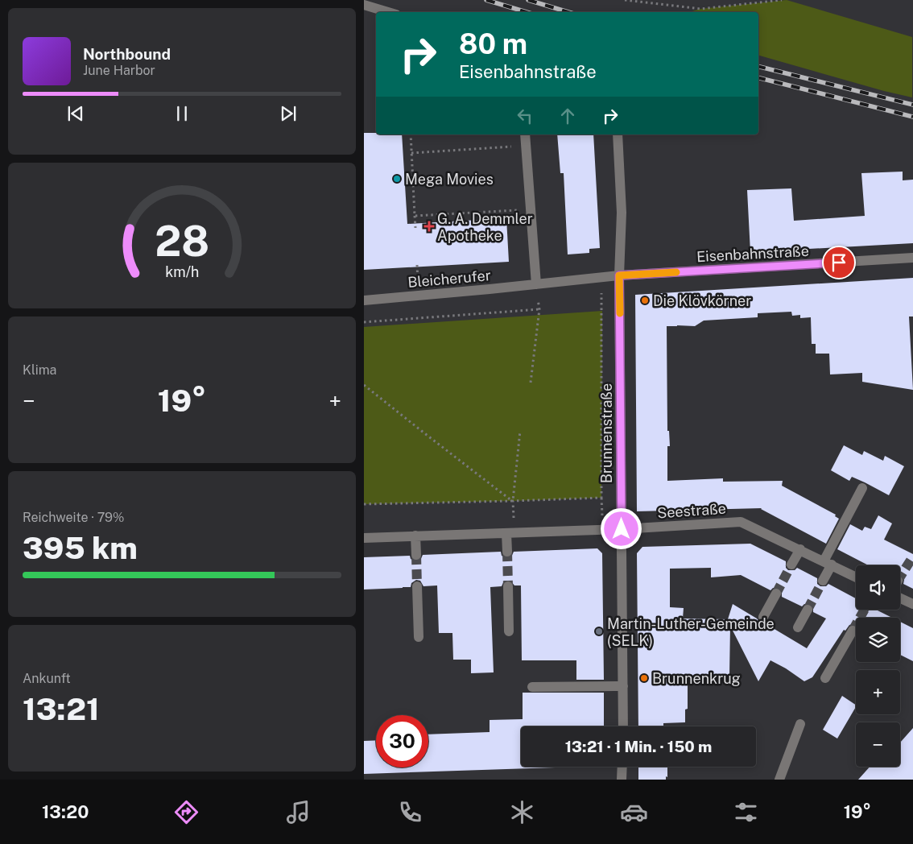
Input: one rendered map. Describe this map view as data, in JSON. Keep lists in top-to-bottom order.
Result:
{
  "streets": {
    "street": [
      "Eisenbahnstraße",
      "Bleicherufer",
      "Brunnenstraße",
      "Seestraße"
    ]
  },
  "crossings": [
    ["Eisenbahnstraße", "Bleicherufer"],
    ["Eisenbahnstraße", "Brunnenstraße"],
    ["Bleicherufer", "Brunnenstraße"],
    ["Brunnenstraße", "Seestraße"]
  ],
  "places": {
    "other": [
      "Mega Movies",
      "Die Klövkörner",
      "Martin-Luther-Gemeinde (SELK)",
      "Brunnenkrug"
    ],
    "health": ["G. A. Demmler Apotheke"]
  },
  "page": {
    "turn": ["80 m", "Eisenbahnstraße"],
    "song": ["Northbound", "June Harbor"],
    "tile": [
      "Klima",
      ["Reichweite · 79%", "395 km"],
      ["Ankunft", "13:21"]
    ],
    "heat": ["−", "19°", "+"],
    "map_buttons": ["+", "−"],
    "limit": "30",
    "trip": "13:21 · 1 Min. · 150 m",
    "tabs": ["13:20", "19°"],
    "gauge": ["28", "km/h"]
  }
}
